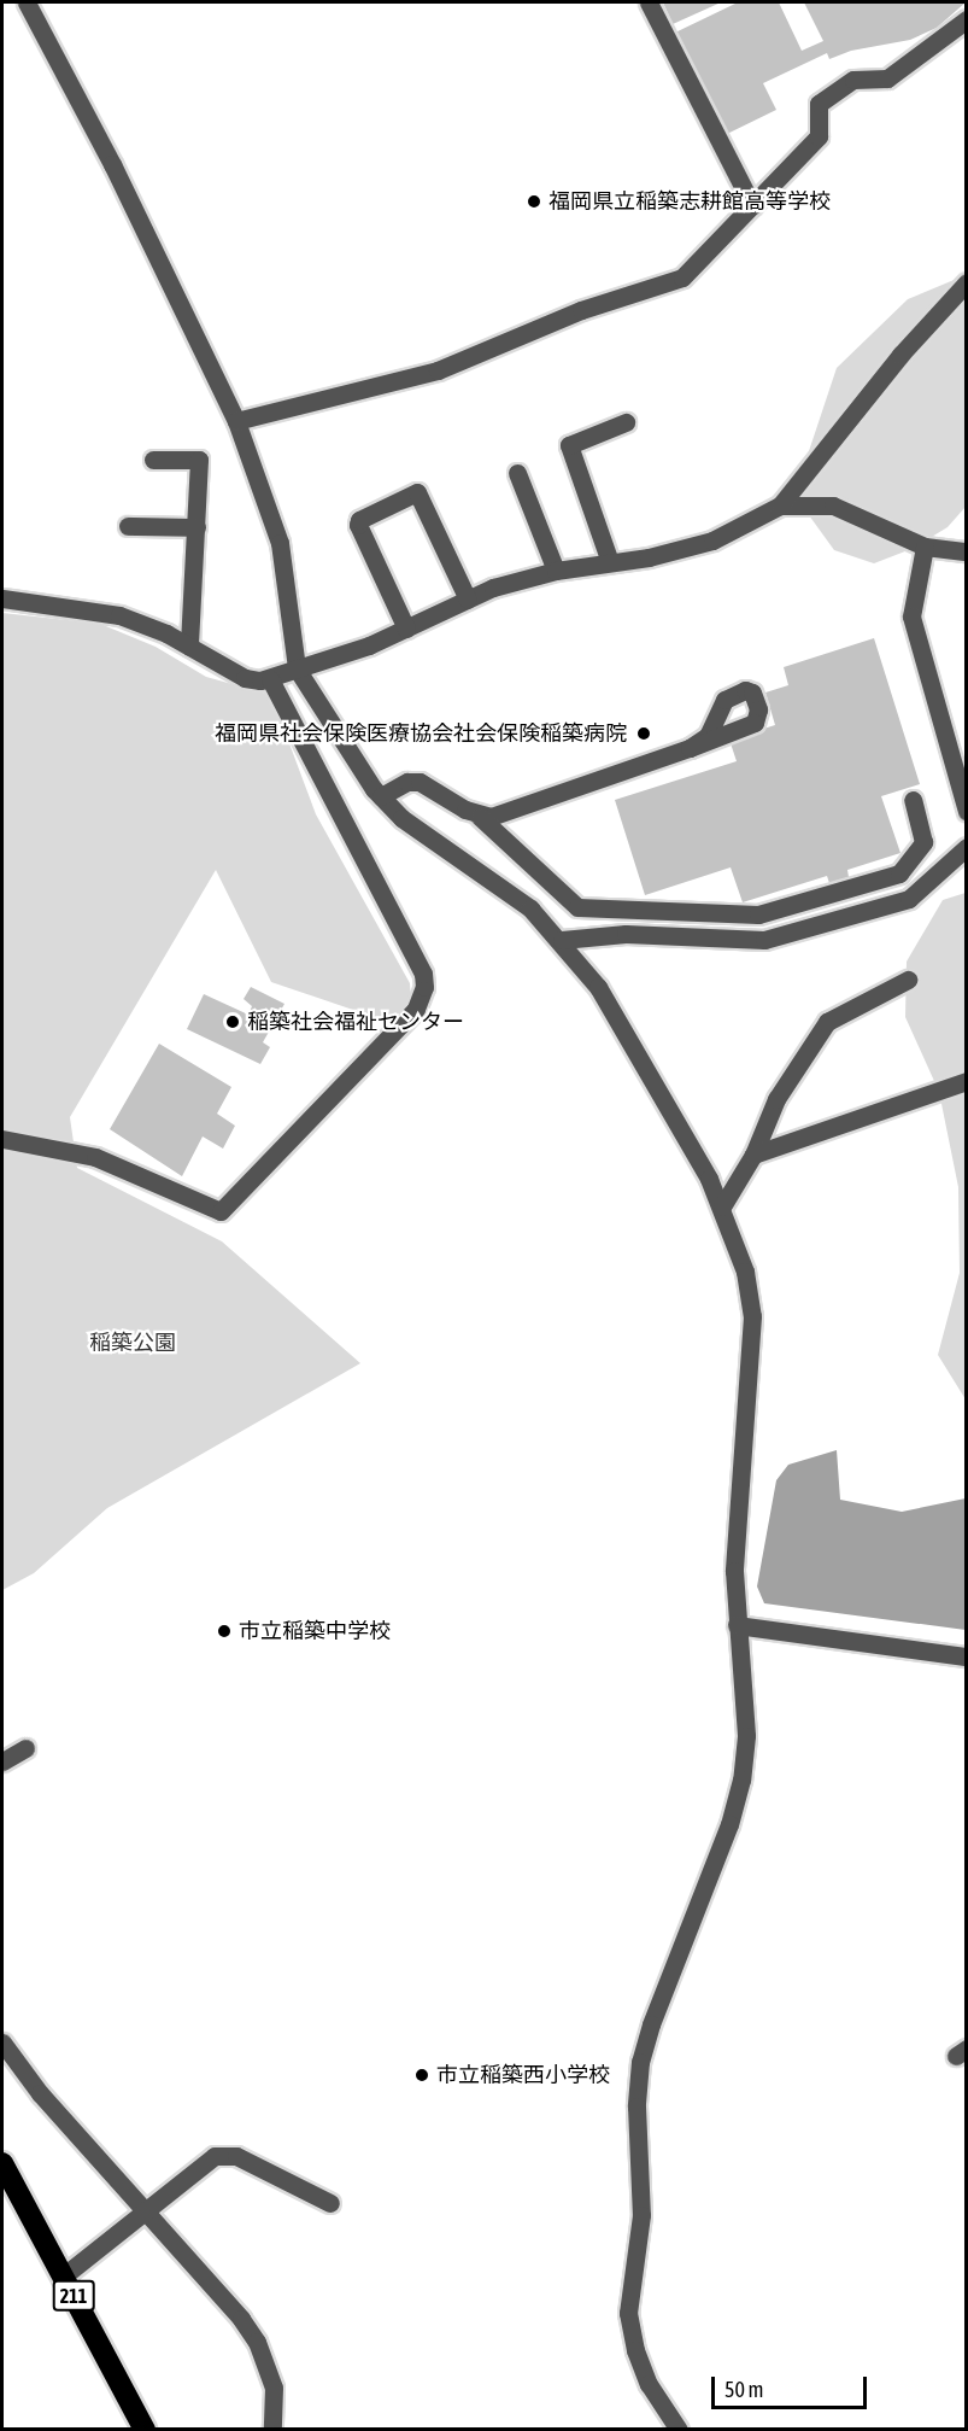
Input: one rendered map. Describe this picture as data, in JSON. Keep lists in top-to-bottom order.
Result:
{
  "streets": {
    "highway": ["211"]
  },
  "parks": ["稲築公園"],
  "places": [
    "福岡県立稲築志耕館高等学校",
    "福岡県社会保険医療協会社会保険稲築病院",
    "稲築社会福祉センター",
    "市立稲築中学校",
    "市立稲築西小学校"
  ],
  "scale_bar": "50 m"
}
